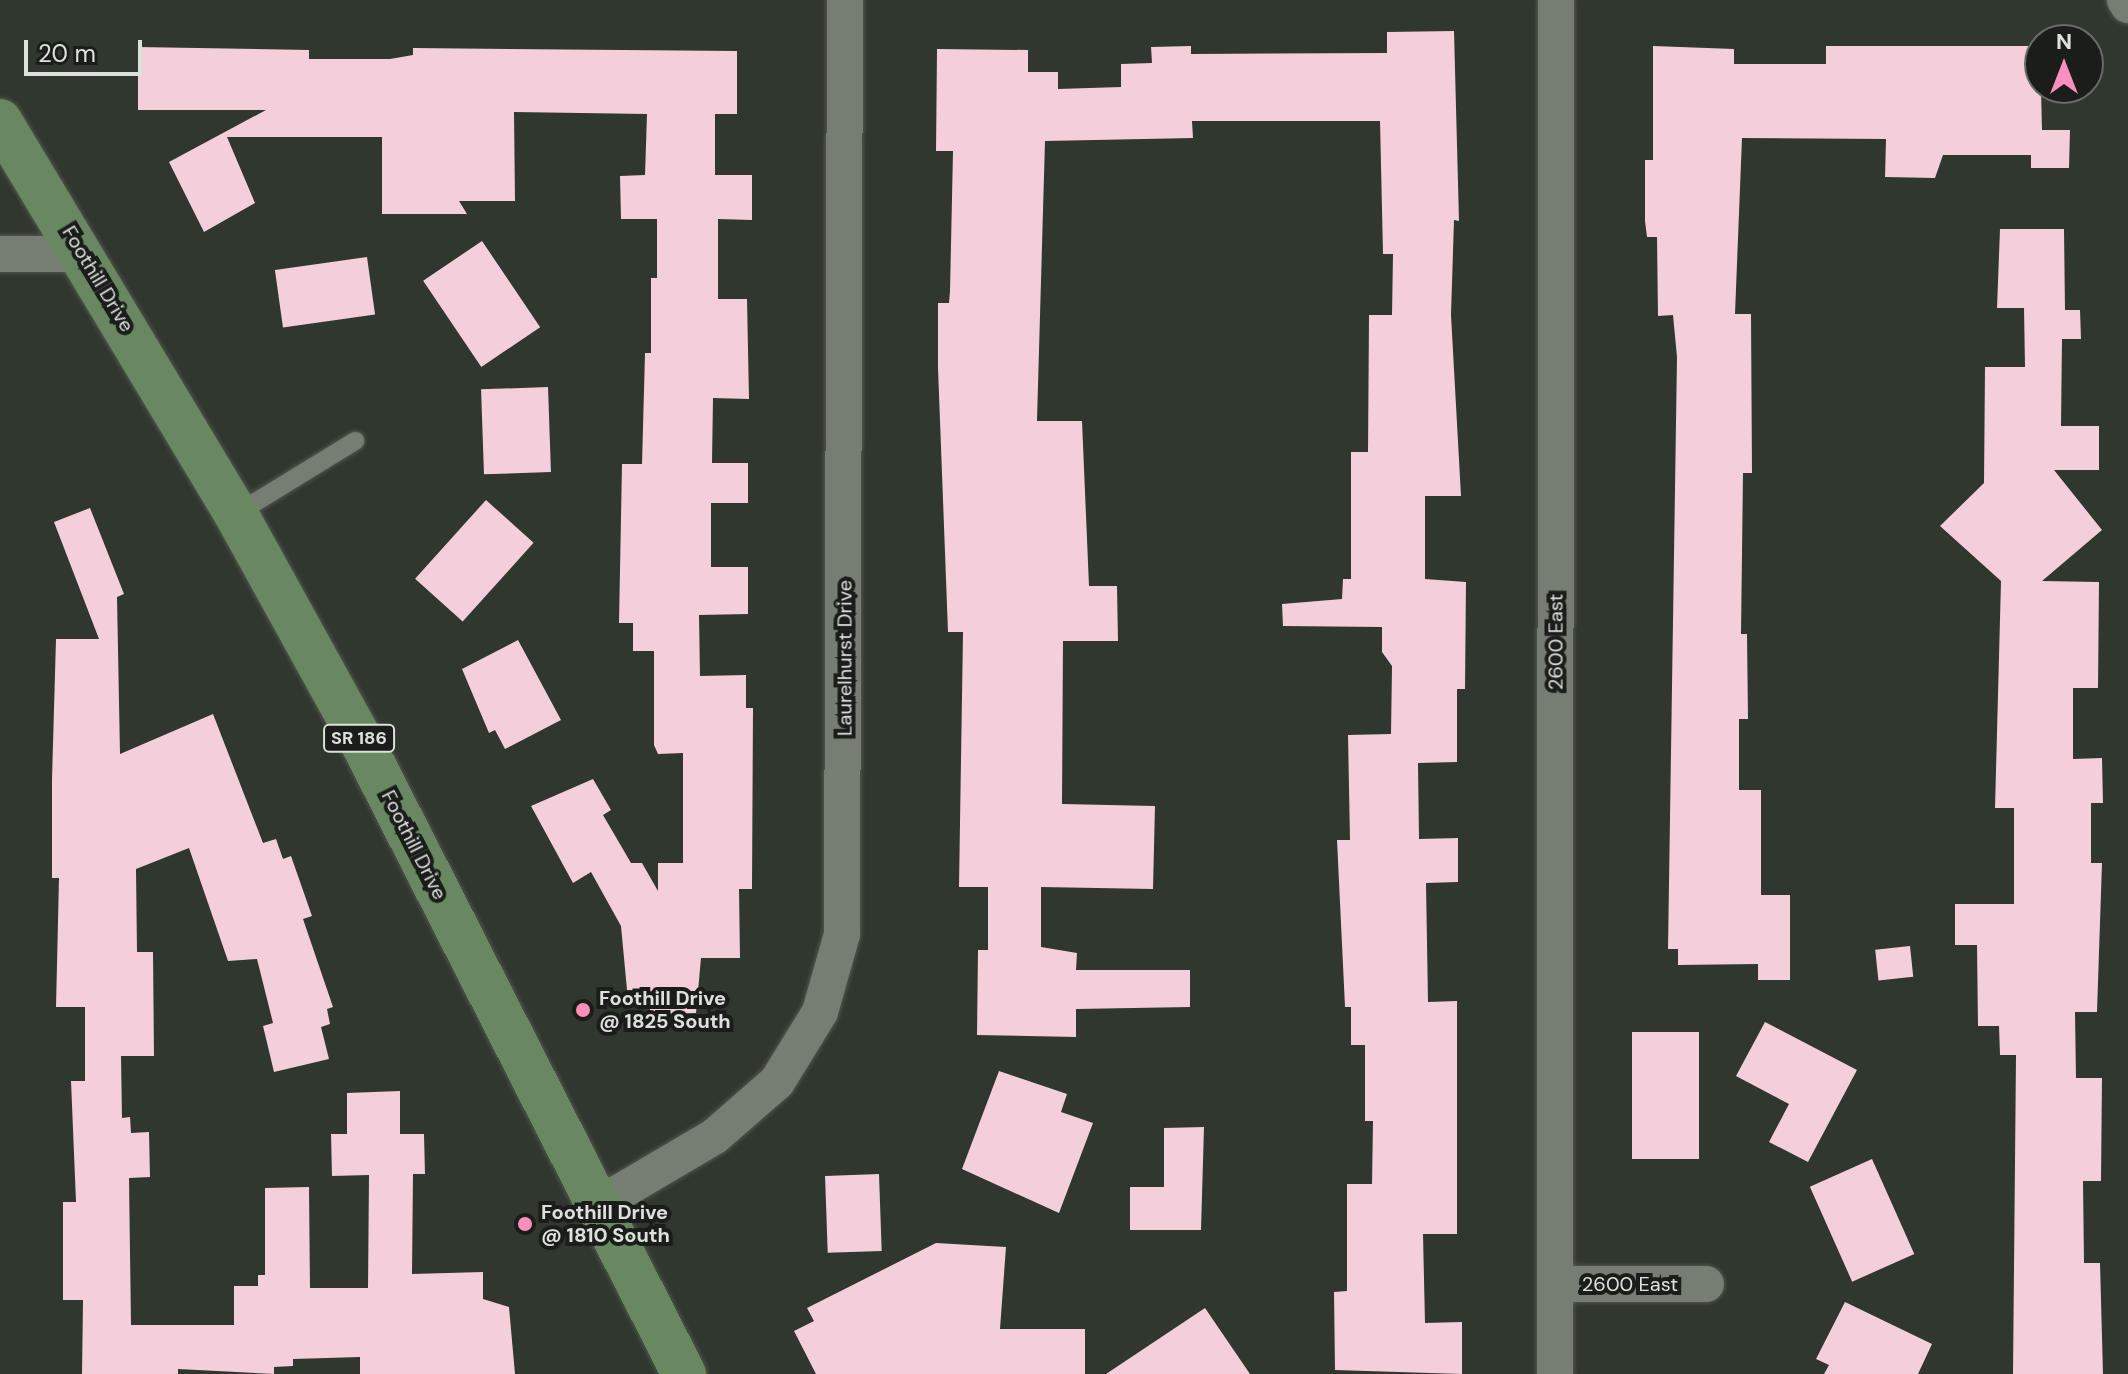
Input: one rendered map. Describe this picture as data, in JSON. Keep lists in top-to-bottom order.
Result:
{
  "streets": {
    "main road": ["Foothill Drive", "SR 186"],
    "street": ["2600 East", "Laurelhurst Drive"]
  },
  "crossings": [
    ["Foothill Drive", "Laurelhurst Drive"]
  ],
  "places": ["Foothill Drive @ 1825 South", "Foothill Drive @ 1810 South"],
  "scale_bar": "20 m",
  "north": "top"
}
